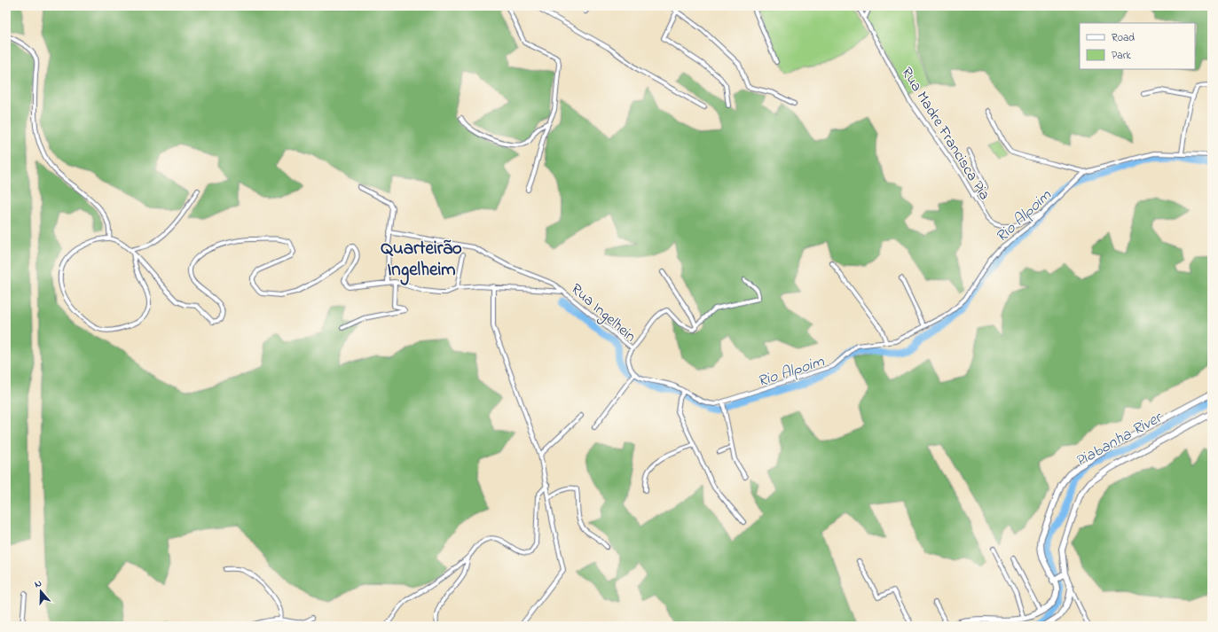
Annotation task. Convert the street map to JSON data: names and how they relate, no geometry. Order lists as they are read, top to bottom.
{
  "streets": {
    "street": ["Rua Madre Francisca Pia", "Rua Ingelhein"]
  },
  "districts": ["Quarteirão Ingelheim"],
  "water": ["Rio Alpoim", "Piabanha River"],
  "legend": ["Road", "Park"],
  "north": "top"
}
